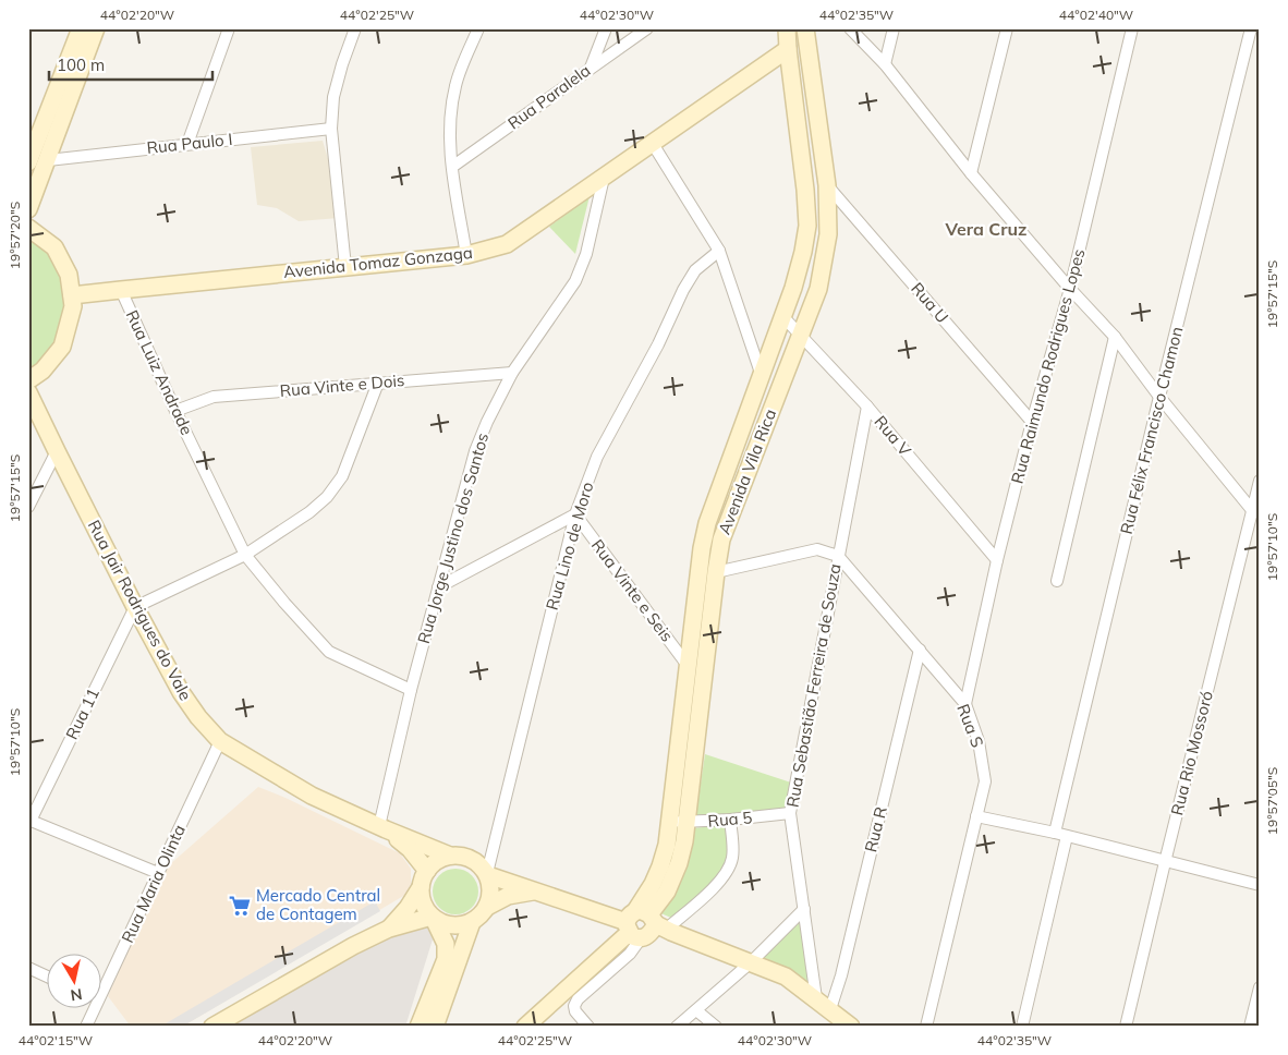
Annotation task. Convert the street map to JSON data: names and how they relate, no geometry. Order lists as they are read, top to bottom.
{
  "streets": {
    "street": [
      "Rua Paralela",
      "Rua Paulo I",
      "Avenida Tomaz Gonzaga",
      "Rua U",
      "Rua Raimundo Rodrigues Lopes",
      "Rua Luiz Andrade",
      "Rua Vinte e Dois",
      "Rua Félix Francisco Chamon",
      "Rua V",
      "Avenida Vila Rica",
      "Rua Jorge Justino dos Santos",
      "Rua Lino de Moro",
      "Rua Vinte e Seis",
      "Rua Jair Rodrigues do Vale",
      "Rua Sebastião Ferreira de Souza",
      "Rua 11",
      "Rua S",
      "Rua Rio Mossoró",
      "Rua 5",
      "Rua R",
      "Rua Maria Olinta"
    ]
  },
  "crossings": [
    ["Avenida Tomaz Gonzaga", "Rua Luiz Andrade"],
    ["Avenida Tomaz Gonzaga", "Avenida Vila Rica"],
    ["Avenida Tomaz Gonzaga", "Rua Jorge Justino dos Santos"],
    ["Rua U", "Rua Raimundo Rodrigues Lopes"],
    ["Rua U", "Avenida Vila Rica"],
    ["Rua Raimundo Rodrigues Lopes", "Rua V"],
    ["Rua Raimundo Rodrigues Lopes", "Rua S"],
    ["Rua Luiz Andrade", "Rua Vinte e Dois"],
    ["Rua Luiz Andrade", "Rua Jorge Justino dos Santos"],
    ["Rua Vinte e Dois", "Rua Jorge Justino dos Santos"],
    ["Rua V", "Avenida Vila Rica"],
    ["Rua V", "Rua Sebastião Ferreira de Souza"],
    ["Avenida Vila Rica", "Rua Vinte e Seis"],
    ["Avenida Vila Rica", "Rua 5"],
    ["Rua Jorge Justino dos Santos", "Rua Jair Rodrigues do Vale"],
    ["Rua Lino de Moro", "Rua Vinte e Seis"],
    ["Rua Lino de Moro", "Rua Jair Rodrigues do Vale"],
    ["Rua Jair Rodrigues do Vale", "Rua 11"],
    ["Rua Jair Rodrigues do Vale", "Rua Maria Olinta"],
    ["Rua Sebastião Ferreira de Souza", "Rua S"],
    ["Rua Sebastião Ferreira de Souza", "Rua 5"],
    ["Rua S", "Rua R"]
  ],
  "districts": ["Vera Cruz"],
  "places": {
    "supermarket": ["Mercado Central de Contagem"]
  },
  "scale_bar": "100 m",
  "north": "bottom",
  "coordinates": [
    "44°02'20\"W",
    "44°02'25\"W",
    "44°02'30\"W",
    "44°02'35\"W",
    "44°02'40\"W",
    "19°57'20\"S",
    "19°57'15\"S",
    "19°57'10\"S",
    "19°57'05\"S",
    "44°02'15\"W"
  ]
}
